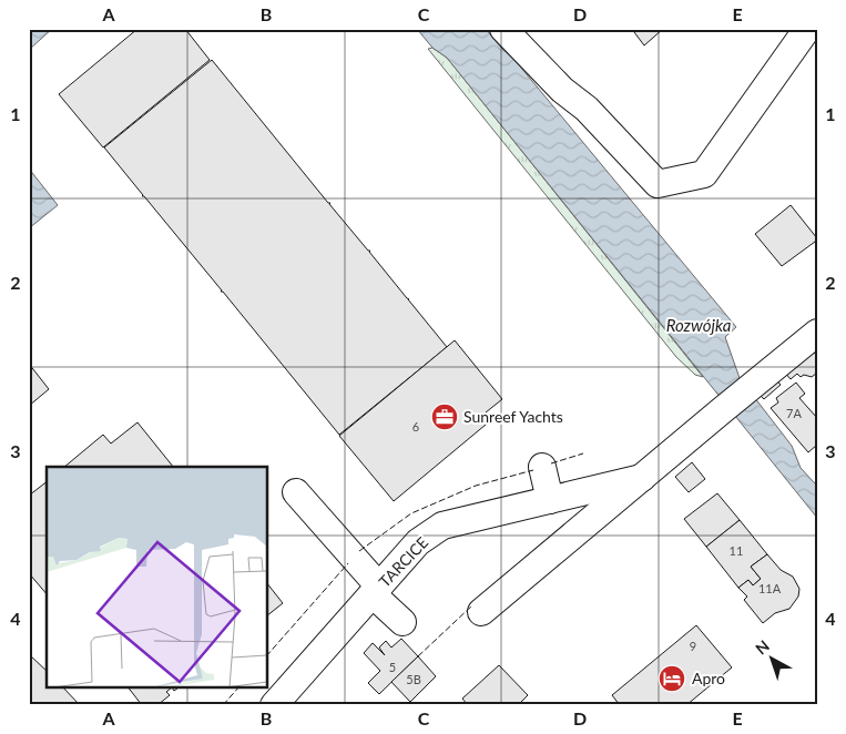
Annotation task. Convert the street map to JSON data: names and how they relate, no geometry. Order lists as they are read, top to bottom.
{
  "streets": {
    "street": ["TARCICE"]
  },
  "water": ["Rozwójka"],
  "places": {
    "office": ["Sunreef Yachts"],
    "hotel": ["Apro"]
  },
  "house_numbers": [
    "7A",
    "6",
    "11",
    "11A",
    "9",
    "5",
    "5B"
  ],
  "north": "top left",
  "grid": {
    "columns": [
      "A",
      "B",
      "C",
      "D",
      "E"
    ],
    "rows": [
      "1",
      "2",
      "3",
      "4"
    ]
  }
}
